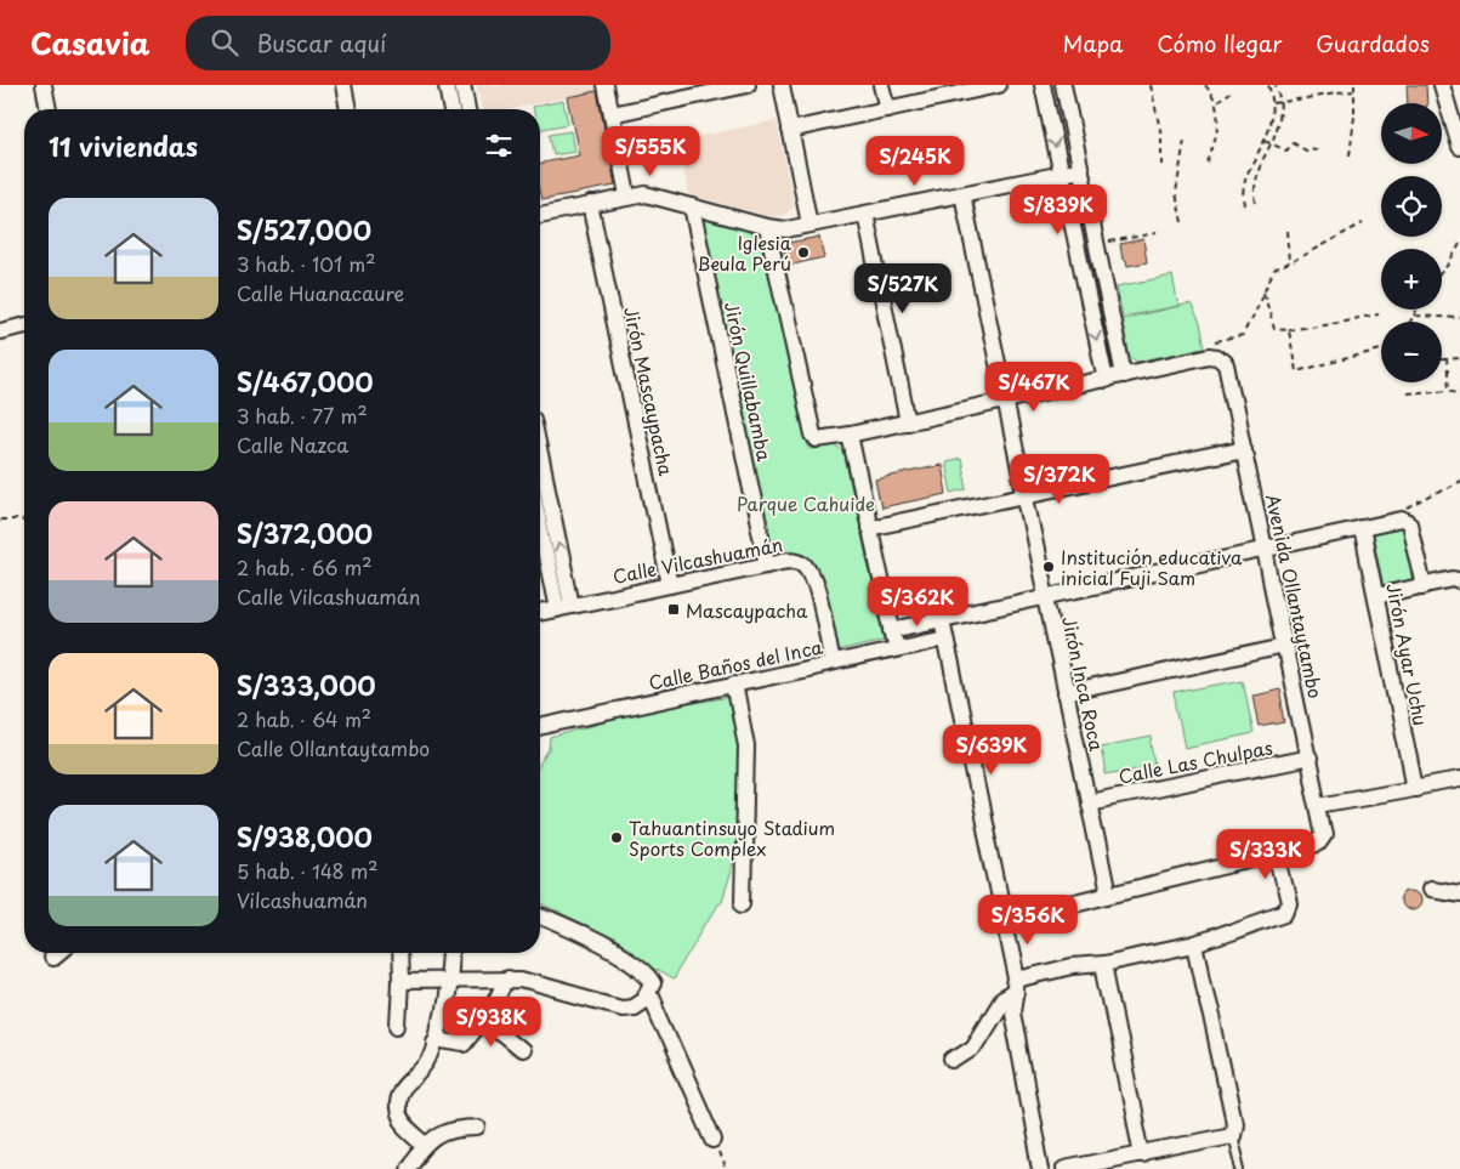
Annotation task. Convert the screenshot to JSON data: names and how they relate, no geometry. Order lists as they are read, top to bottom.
{
  "streets": {
    "street": [
      "Jirón Quillabamba",
      "Jirón Mascaypacha",
      "Calle Vilcashuamán",
      "Avenida Ollantaytambo",
      "Jirón Ayar Uchu",
      "Calle Baños del Inca",
      "Jirón Inca Roca",
      "Calle Las Chulpas"
    ]
  },
  "crossings": [
    ["Jirón Quillabamba", "Calle Vilcashuamán"],
    ["Jirón Mascaypacha", "Calle Vilcashuamán"],
    ["Calle Vilcashuamán", "Calle Baños del Inca"],
    ["Avenida Ollantaytambo", "Calle Las Chulpas"],
    ["Jirón Inca Roca", "Calle Las Chulpas"]
  ],
  "parks": ["Parque Cahuide"],
  "places": {
    "other": ["Iglesia Beula Perú", "Institución educativa inicial Fuji Sam", "Tahuantinsuyo Stadium Sports Complex"],
    "transit": ["Mascaypacha"]
  },
  "north": "right",
  "page": {
    "header": "Casavia",
    "search": "Buscar aquí",
    "nav": ["Mapa", "Cómo llegar", "Guardados"],
    "map_buttons": ["+", "−"],
    "heading": "11 viviendas",
    "price": [
      "S/555K",
      "S/245K",
      "S/839K",
      "S/527K",
      "S/467K",
      "S/372K",
      "S/362K",
      "S/639K",
      "S/333K",
      "S/356K",
      "S/938K"
    ],
    "list": [
      {
        "name": "S/527,000",
        "note": "3 hab. · 101 m² · Calle Huanacaure"
      },
      {
        "name": "S/467,000",
        "note": "3 hab. · 77 m² · Calle Nazca"
      },
      {
        "name": "S/372,000",
        "note": "2 hab. · 66 m² · Calle Vilcashuamán"
      },
      {
        "name": "S/333,000",
        "note": "2 hab. · 64 m² · Calle Ollantaytambo"
      },
      {
        "name": "S/938,000",
        "note": "5 hab. · 148 m² · Vilcashuamán"
      }
    ]
  }
}
